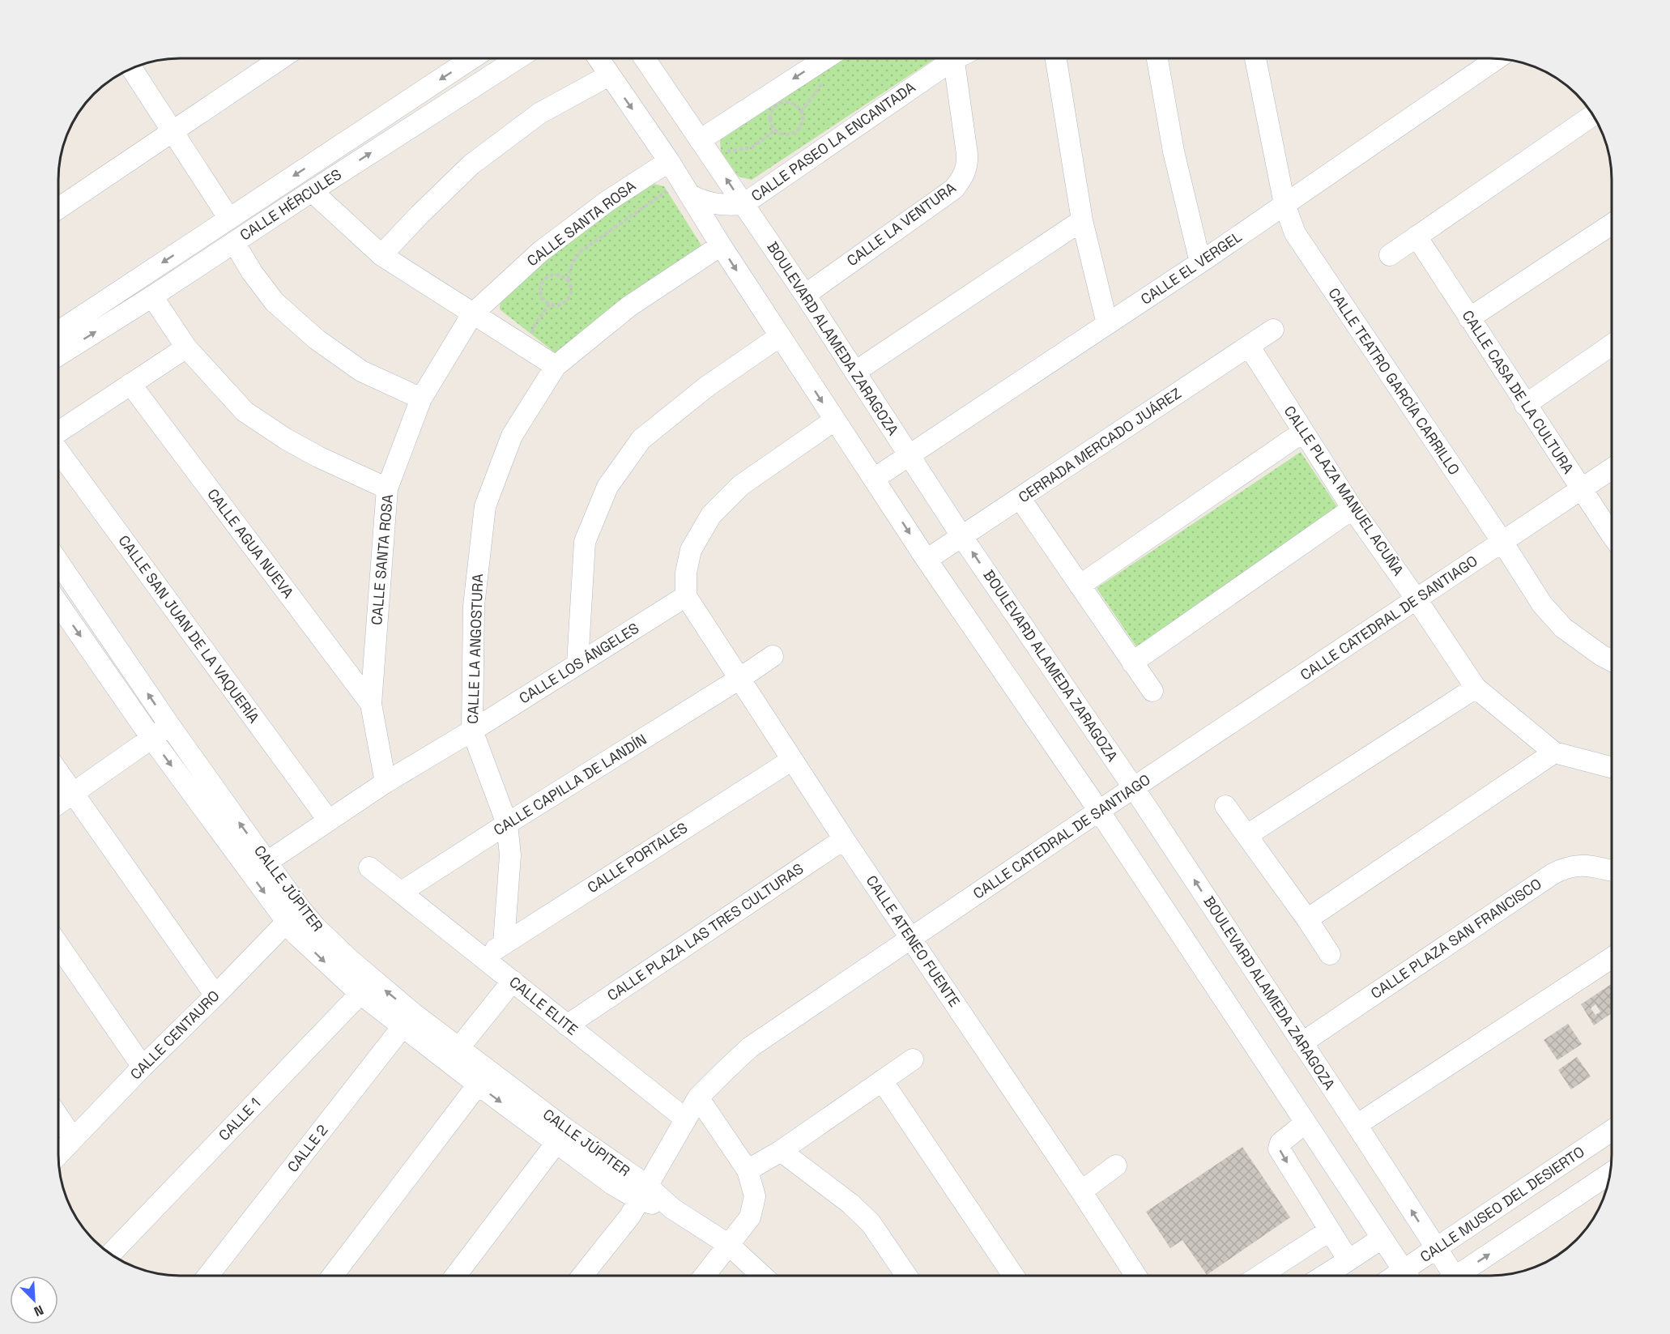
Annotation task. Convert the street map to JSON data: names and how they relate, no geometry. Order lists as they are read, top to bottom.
{
  "streets": {
    "street": [
      "CALLE PASEO LA ENCANTADA",
      "CALLE HÉRCULES",
      "CALLE SANTA ROSA",
      "CALLE LA VENTURA",
      "CALLE EL VERGEL",
      "BOULEVARD ALAMEDA ZARAGOZA",
      "CALLE TEATRO GARCÍA CARRILLO",
      "CALLE CASA DE LA CULTURA",
      "CERRADA MERCADO JUÁREZ",
      "CALLE PLAZA MANUEL ACUÑA",
      "CALLE AGUA NUEVA",
      "CALLE CATEDRAL DE SANTIAGO",
      "CALLE SAN JUAN DE LA VAQUERÍA",
      "CALLE LA ANGOSTURA",
      "CALLE LOS ÁNGELES",
      "CALLE CAPILLA DE LANDÍN",
      "CALLE PORTALES",
      "CALLE JÚPITER",
      "CALLE PLAZA LAS TRES CULTURAS",
      "CALLE PLAZA SAN FRANCISCO",
      "CALLE ATENEO FUENTE",
      "CALLE ELITE",
      "CALLE CENTAURO",
      "CALLE 1",
      "CALLE 2",
      "CALLE MUSEO DEL DESIERTO"
    ]
  },
  "crossings": [
    ["CALLE PASEO LA ENCANTADA", "BOULEVARD ALAMEDA ZARAGOZA"],
    ["CALLE SANTA ROSA", "CALLE AGUA NUEVA"],
    ["CALLE SANTA ROSA", "CALLE LOS ÁNGELES"],
    ["CALLE LA VENTURA", "BOULEVARD ALAMEDA ZARAGOZA"],
    ["CALLE EL VERGEL", "BOULEVARD ALAMEDA ZARAGOZA"],
    ["CALLE EL VERGEL", "CALLE TEATRO GARCÍA CARRILLO"],
    ["BOULEVARD ALAMEDA ZARAGOZA", "CERRADA MERCADO JUÁREZ"],
    ["BOULEVARD ALAMEDA ZARAGOZA", "CALLE CATEDRAL DE SANTIAGO"],
    ["BOULEVARD ALAMEDA ZARAGOZA", "CALLE PLAZA SAN FRANCISCO"],
    ["BOULEVARD ALAMEDA ZARAGOZA", "CALLE MUSEO DEL DESIERTO"],
    ["CALLE TEATRO GARCÍA CARRILLO", "CALLE CATEDRAL DE SANTIAGO"],
    ["CALLE CASA DE LA CULTURA", "CALLE CATEDRAL DE SANTIAGO"],
    ["CERRADA MERCADO JUÁREZ", "CALLE PLAZA MANUEL ACUÑA"],
    ["CALLE PLAZA MANUEL ACUÑA", "CALLE CATEDRAL DE SANTIAGO"],
    ["CALLE CATEDRAL DE SANTIAGO", "CALLE JÚPITER"],
    ["CALLE CATEDRAL DE SANTIAGO", "CALLE ATENEO FUENTE"],
    ["CALLE CATEDRAL DE SANTIAGO", "CALLE ELITE"],
    ["CALLE SAN JUAN DE LA VAQUERÍA", "CALLE LOS ÁNGELES"],
    ["CALLE LA ANGOSTURA", "CALLE LOS ÁNGELES"],
    ["CALLE LA ANGOSTURA", "CALLE CAPILLA DE LANDÍN"],
    ["CALLE LA ANGOSTURA", "CALLE PORTALES"],
    ["CALLE LOS ÁNGELES", "CALLE JÚPITER"],
    ["CALLE LOS ÁNGELES", "CALLE ATENEO FUENTE"],
    ["CALLE CAPILLA DE LANDÍN", "CALLE ATENEO FUENTE"],
    ["CALLE CAPILLA DE LANDÍN", "CALLE ELITE"],
    ["CALLE PORTALES", "CALLE ATENEO FUENTE"],
    ["CALLE PORTALES", "CALLE ELITE"],
    ["CALLE JÚPITER", "CALLE CENTAURO"],
    ["CALLE JÚPITER", "CALLE 1"],
    ["CALLE JÚPITER", "CALLE 2"],
    ["CALLE PLAZA LAS TRES CULTURAS", "CALLE ATENEO FUENTE"],
    ["CALLE PLAZA LAS TRES CULTURAS", "CALLE ELITE"]
  ],
  "north": "bottom right"
}
